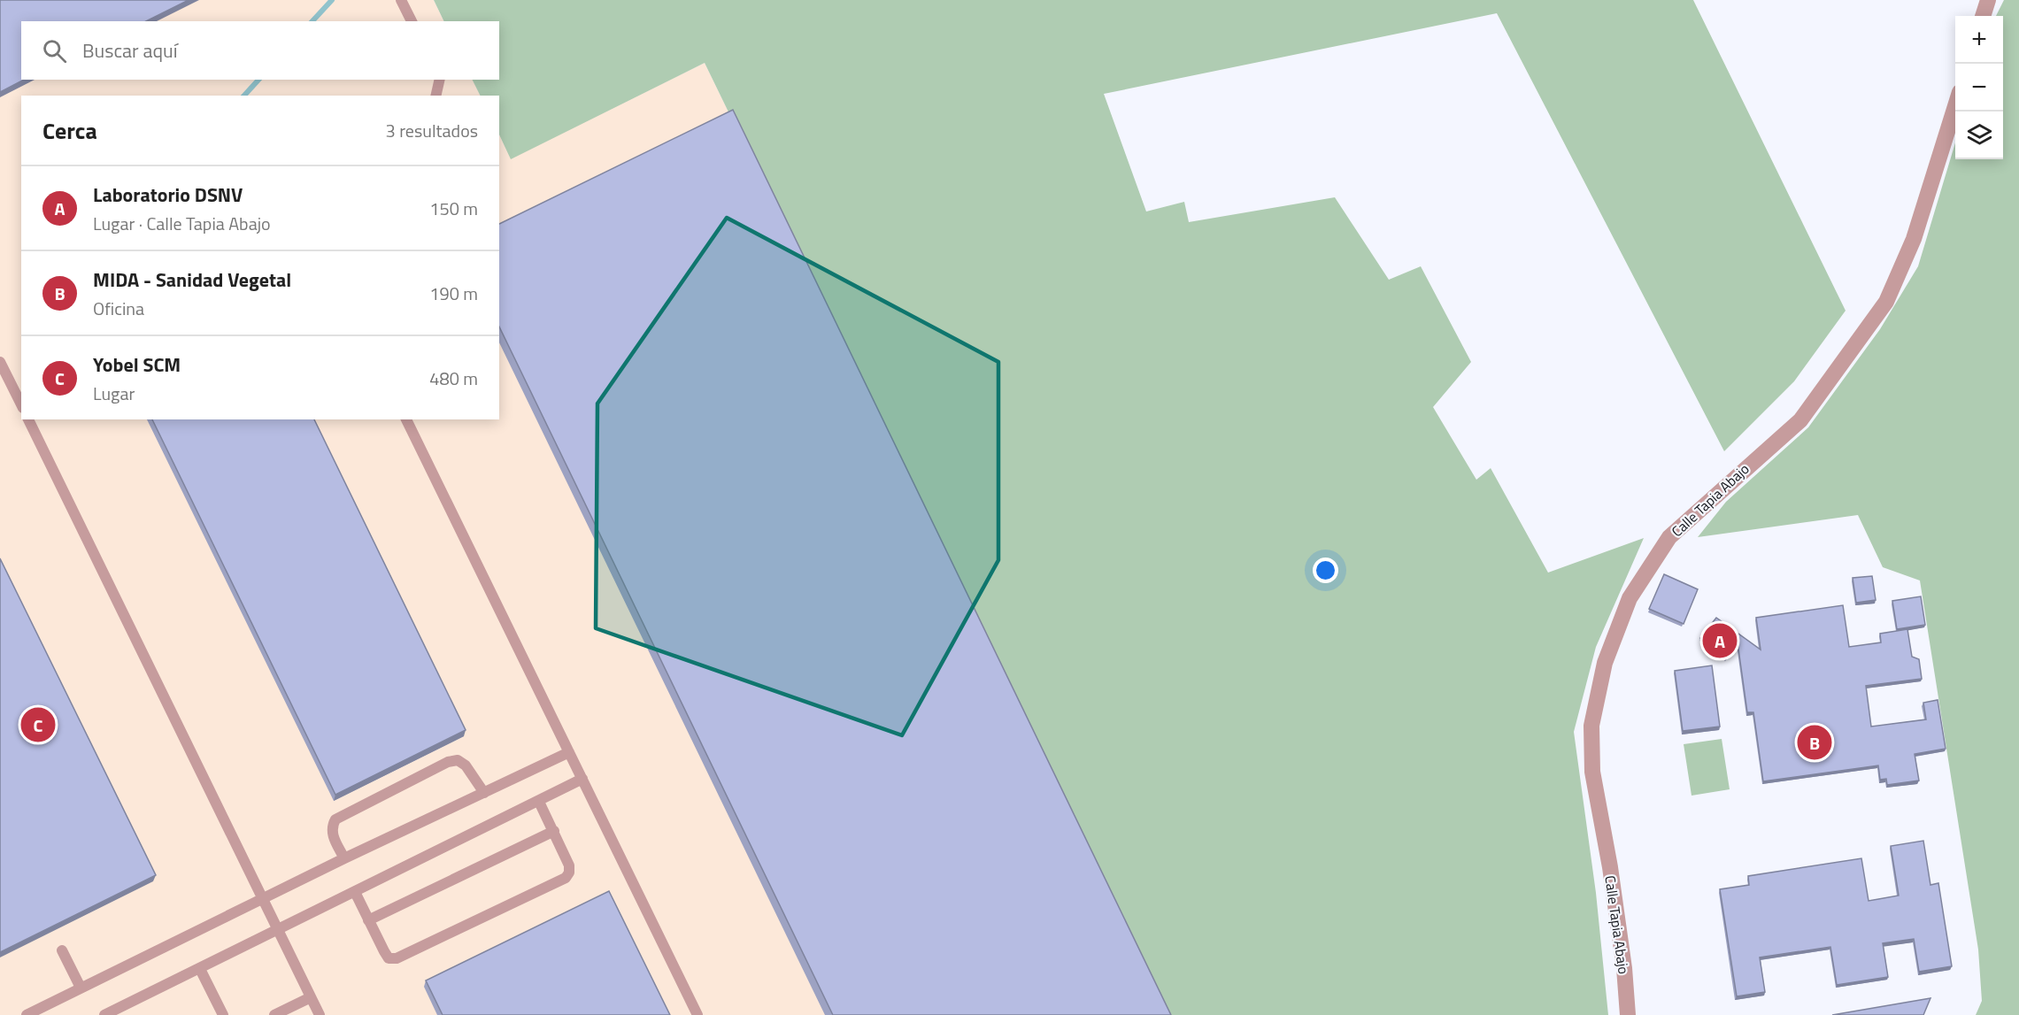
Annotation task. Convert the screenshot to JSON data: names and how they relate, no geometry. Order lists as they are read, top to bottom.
{
  "streets": {
    "street": ["Calle Tapia Abajo"]
  },
  "page": {
    "map_buttons": ["+", "−"],
    "search": "Buscar aquí",
    "heading": ["Cerca", "3 resultados"],
    "list": [
      {
        "mark": "A",
        "name": "Laboratorio DSNV",
        "note": "Lugar · Calle Tapia Abajo",
        "value": "150 m"
      },
      {
        "mark": "B",
        "name": "MIDA - Sanidad Vegetal",
        "note": "Oficina",
        "value": "190 m"
      },
      {
        "mark": "C",
        "name": "Yobel SCM",
        "note": "Lugar",
        "value": "480 m"
      }
    ],
    "pins": ["A", "C", "B"]
  }
}
